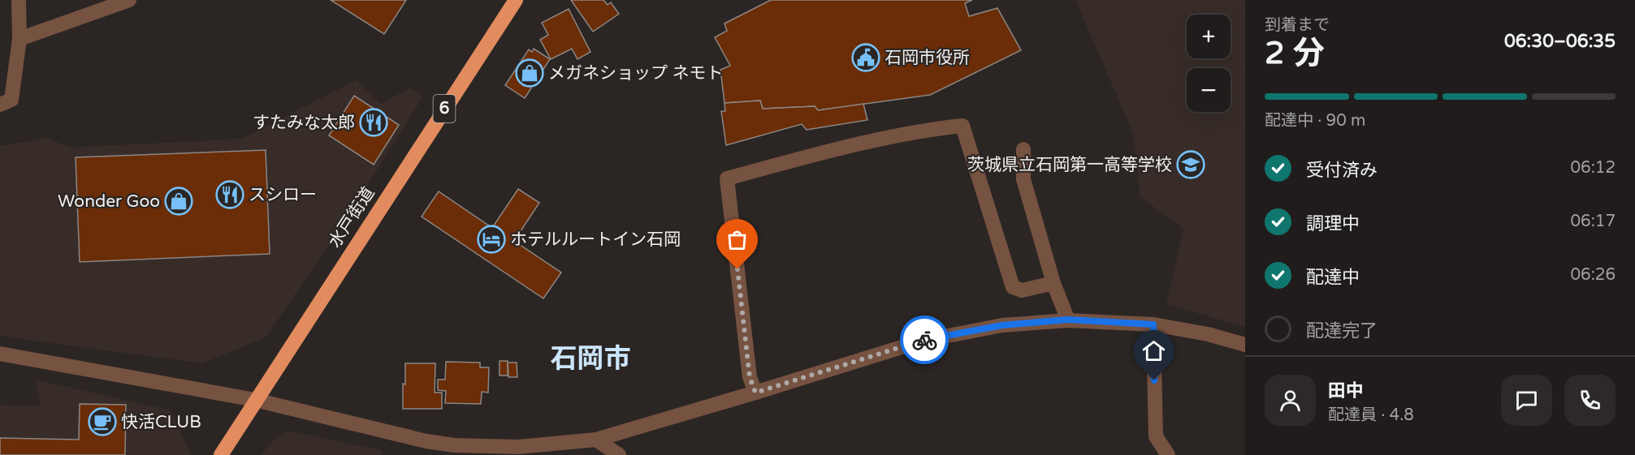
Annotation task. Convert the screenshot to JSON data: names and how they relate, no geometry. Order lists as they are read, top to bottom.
{
  "streets": {
    "highway": ["6", "水戸街道"]
  },
  "districts": ["石岡市"],
  "places": {
    "public building": ["石岡市役所"],
    "shop": ["メガネショップ ネモト", "Wonder Goo"],
    "restaurant": ["すたみな太郎", "スシロー"],
    "school or university": ["茨城県立石岡第一高等学校"],
    "hotel": ["ホテルルートイン石岡"],
    "cafe": ["快活CLUB"]
  },
  "page": {
    "heading": ["2 分", "到着まで", "06:30–06:35"],
    "panel": ["田中", "配達員 · 4.8"],
    "map_buttons": ["+", "−"],
    "bar": "配達中 · 90 m",
    "list": [
      ["受付済み", "06:12"],
      ["調理中", "06:17"],
      ["配達中", "06:26"],
      "配達完了"
    ]
  }
}
